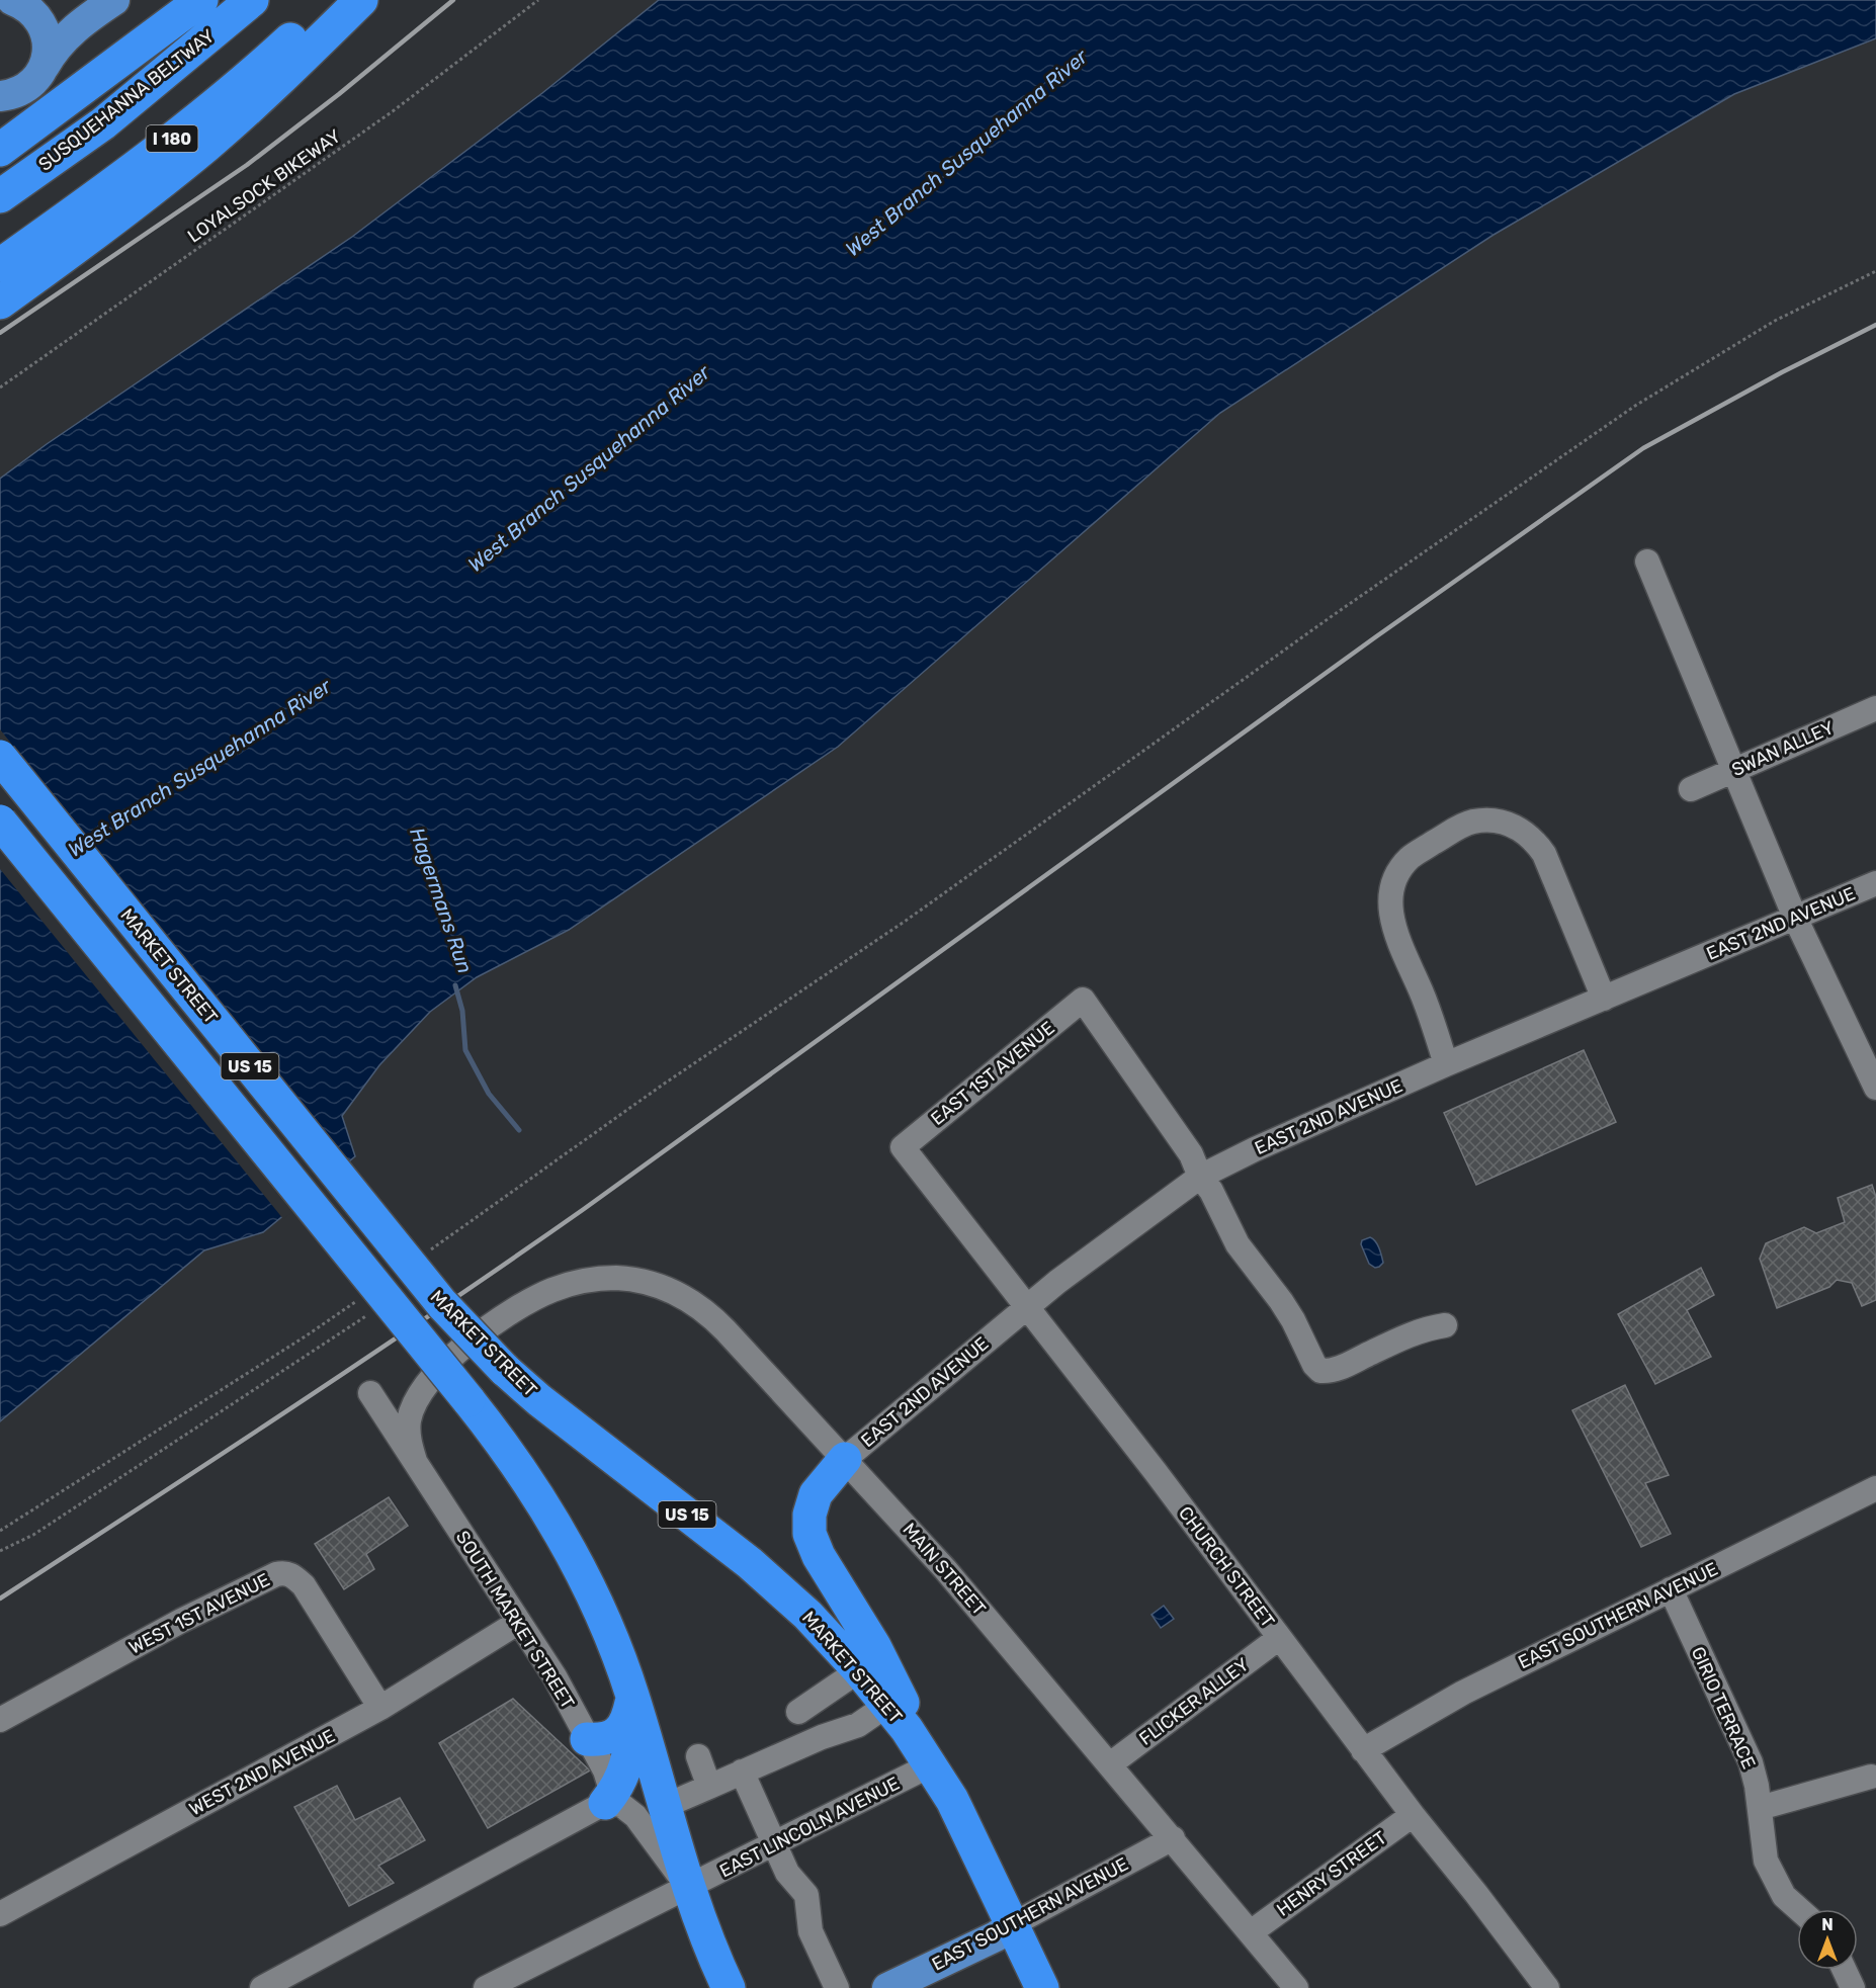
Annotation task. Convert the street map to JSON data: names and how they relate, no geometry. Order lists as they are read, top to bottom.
{
  "streets": {
    "highway": [
      "SUSQUEHANNA BELTWAY",
      "I 180",
      "MARKET STREET",
      "US 15"
    ],
    "main road": ["EAST SOUTHERN AVENUE"],
    "street": [
      "SWAN ALLEY",
      "EAST 2ND AVENUE",
      "EAST 1ST AVENUE",
      "CHURCH STREET",
      "MAIN STREET",
      "WEST 1ST AVENUE",
      "SOUTH MARKET STREET",
      "FLICKER ALLEY",
      "GIRIO TERRACE",
      "WEST 2ND AVENUE",
      "EAST LINCOLN AVENUE",
      "HENRY STREET"
    ],
    "path": ["LOYALSOCK BIKEWAY"]
  },
  "crossings": [
    ["EAST 2ND AVENUE", "EAST 1ST AVENUE"],
    ["EAST 2ND AVENUE", "CHURCH STREET"],
    ["EAST 2ND AVENUE", "MAIN STREET"],
    ["MARKET STREET", "US 15"],
    ["MARKET STREET", "EAST SOUTHERN AVENUE"],
    ["MARKET STREET", "EAST LINCOLN AVENUE"],
    ["US 15", "EAST SOUTHERN AVENUE"],
    ["US 15", "EAST LINCOLN AVENUE"],
    ["EAST 1ST AVENUE", "CHURCH STREET"],
    ["CHURCH STREET", "EAST SOUTHERN AVENUE"],
    ["CHURCH STREET", "FLICKER ALLEY"],
    ["CHURCH STREET", "HENRY STREET"],
    ["MAIN STREET", "EAST SOUTHERN AVENUE"],
    ["MAIN STREET", "SOUTH MARKET STREET"],
    ["MAIN STREET", "FLICKER ALLEY"],
    ["MAIN STREET", "HENRY STREET"],
    ["WEST 1ST AVENUE", "WEST 2ND AVENUE"],
    ["EAST SOUTHERN AVENUE", "GIRIO TERRACE"],
    ["SOUTH MARKET STREET", "WEST 2ND AVENUE"]
  ],
  "water": ["West Branch Susquehanna River", "Hagermans Run"],
  "north": "top"
}
